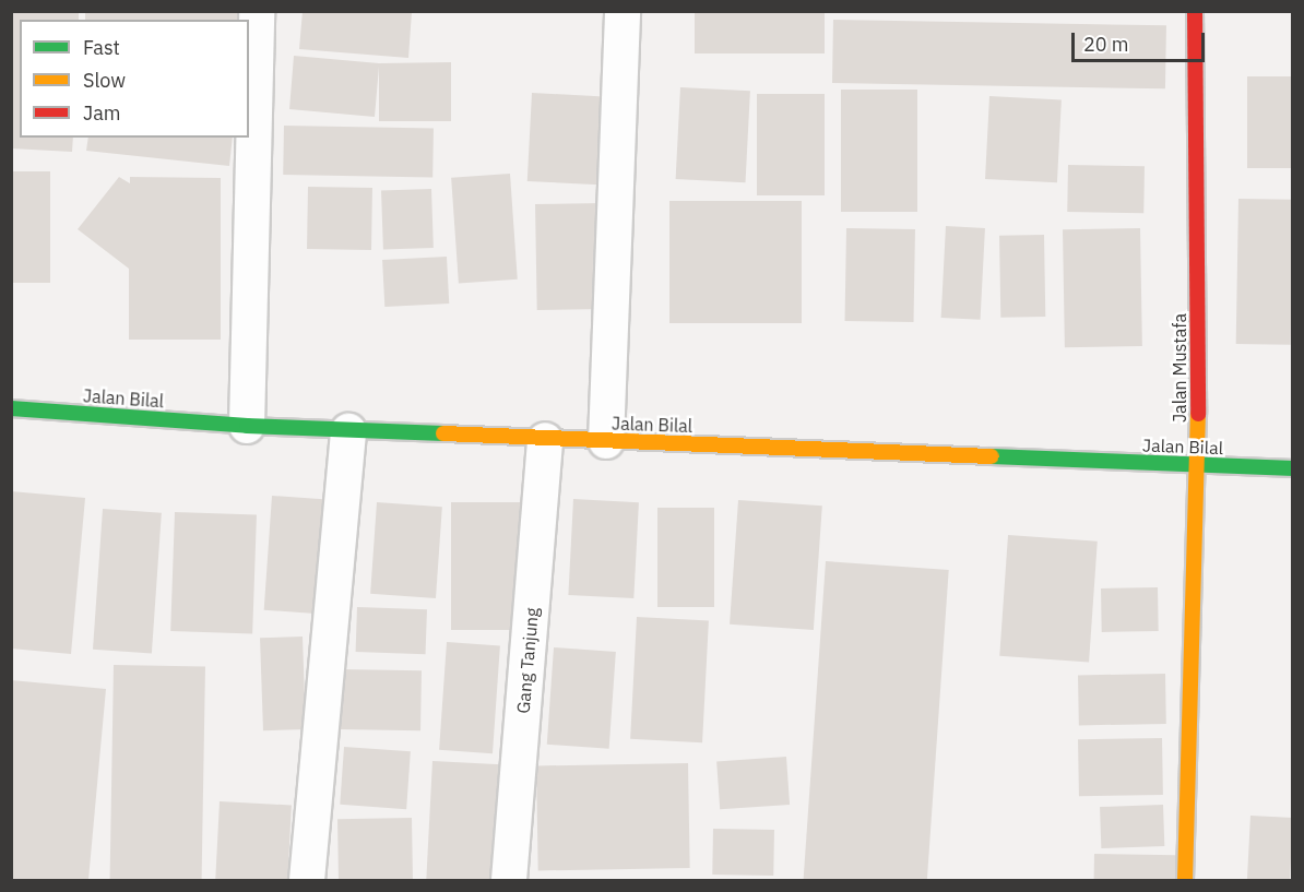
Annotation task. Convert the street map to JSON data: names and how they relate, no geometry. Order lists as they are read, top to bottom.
{
  "streets": {
    "main road": ["Jalan Mustafa", "Jalan Bilal"],
    "street": ["Gang Tanjung"]
  },
  "crossings": [
    ["Jalan Mustafa", "Jalan Bilal"],
    ["Jalan Bilal", "Gang Tanjung"]
  ],
  "legend": ["Fast", "Slow", "Jam"],
  "scale_bar": "20 m"
}
